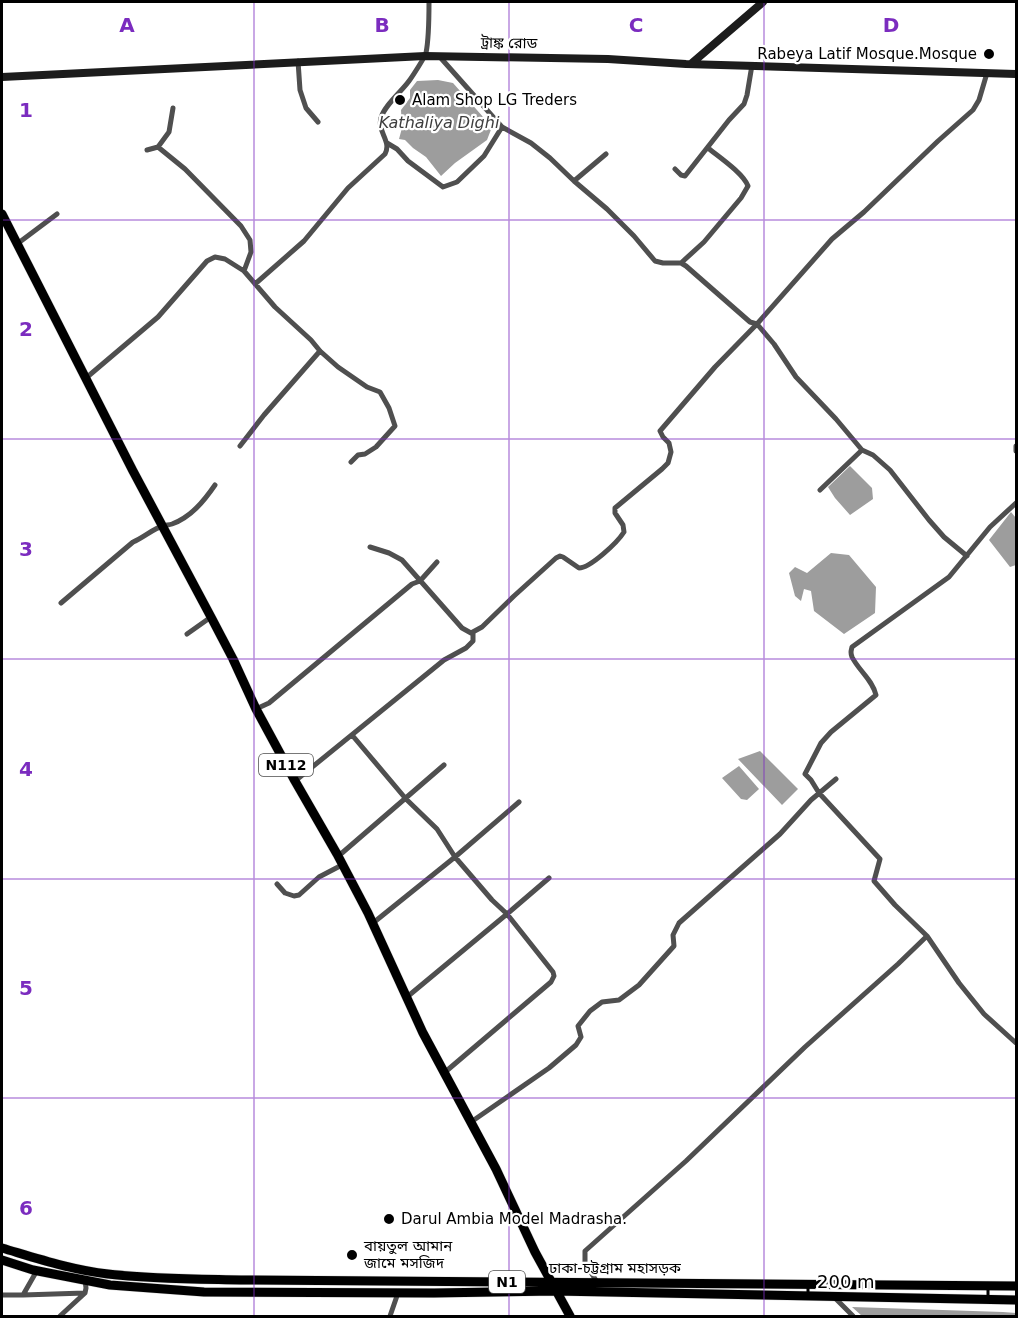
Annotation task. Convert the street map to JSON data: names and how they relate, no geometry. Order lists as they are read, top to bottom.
{
  "streets": {
    "highway": ["N112", "ঢাকা-চট্টগ্রাম মহাসড়ক", "N1"],
    "main road": ["ট্রাঙ্ক রোড"]
  },
  "crossings": [
    ["N112", "ঢাকা-চট্টগ্রাম মহাসড়ক"]
  ],
  "water": ["Kathaliya Dighi"],
  "places": [
    "Rabeya Latif Mosque.Mosque",
    "Alam Shop LG Treders",
    "Darul Ambia Model Madrasha.",
    "বায়তুল আমান জামে মসজিদ"
  ],
  "scale_bar": "200 m",
  "grid": {
    "columns": [
      "A",
      "B",
      "C",
      "D"
    ],
    "rows": [
      "1",
      "2",
      "3",
      "4",
      "5",
      "6"
    ]
  }
}
